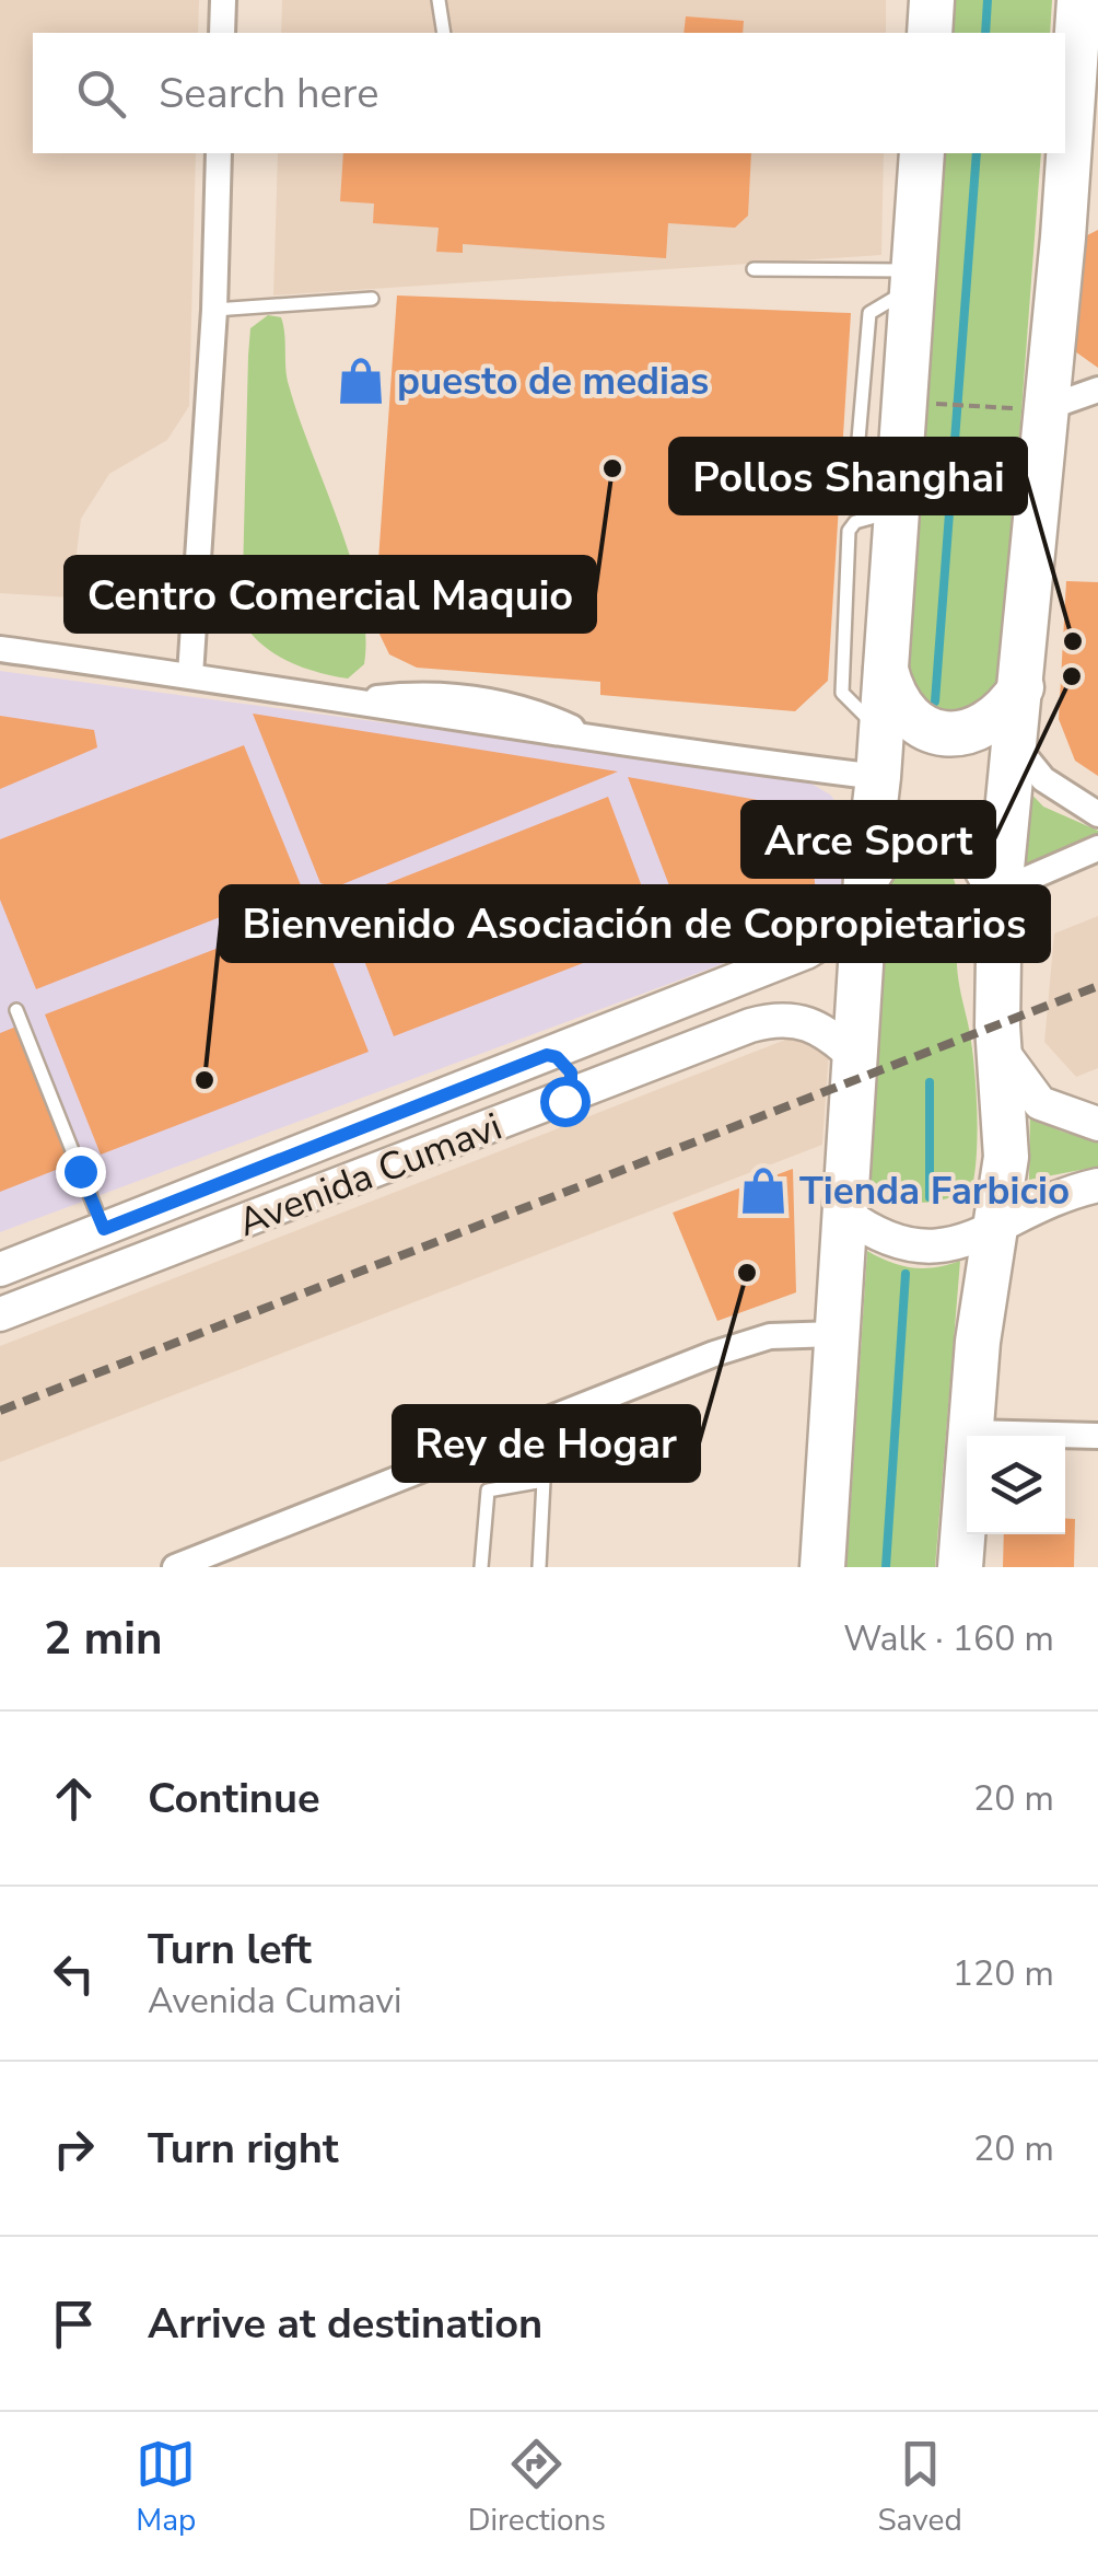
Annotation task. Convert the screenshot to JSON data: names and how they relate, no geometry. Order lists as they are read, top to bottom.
{
  "streets": {
    "street": ["Avenida Cumavi"]
  },
  "places": {
    "shop": ["puesto de medias", "Tienda Farbicio"],
    "other": [
      "Centro Comercial Maquio",
      "Pollos Shanghai",
      "Arce Sport",
      "Bienvenido Asociación de Copropietarios",
      "Rey de Hogar"
    ]
  },
  "page": {
    "search": "Search here",
    "heading": ["2 min", "Walk · 160 m"],
    "list": [
      ["Continue", "20 m"],
      ["Turn left", "Avenida Cumavi", "120 m"],
      ["Turn right", "20 m"],
      "Arrive at destination"
    ],
    "nav": ["Map", "Directions", "Saved"]
  }
}
